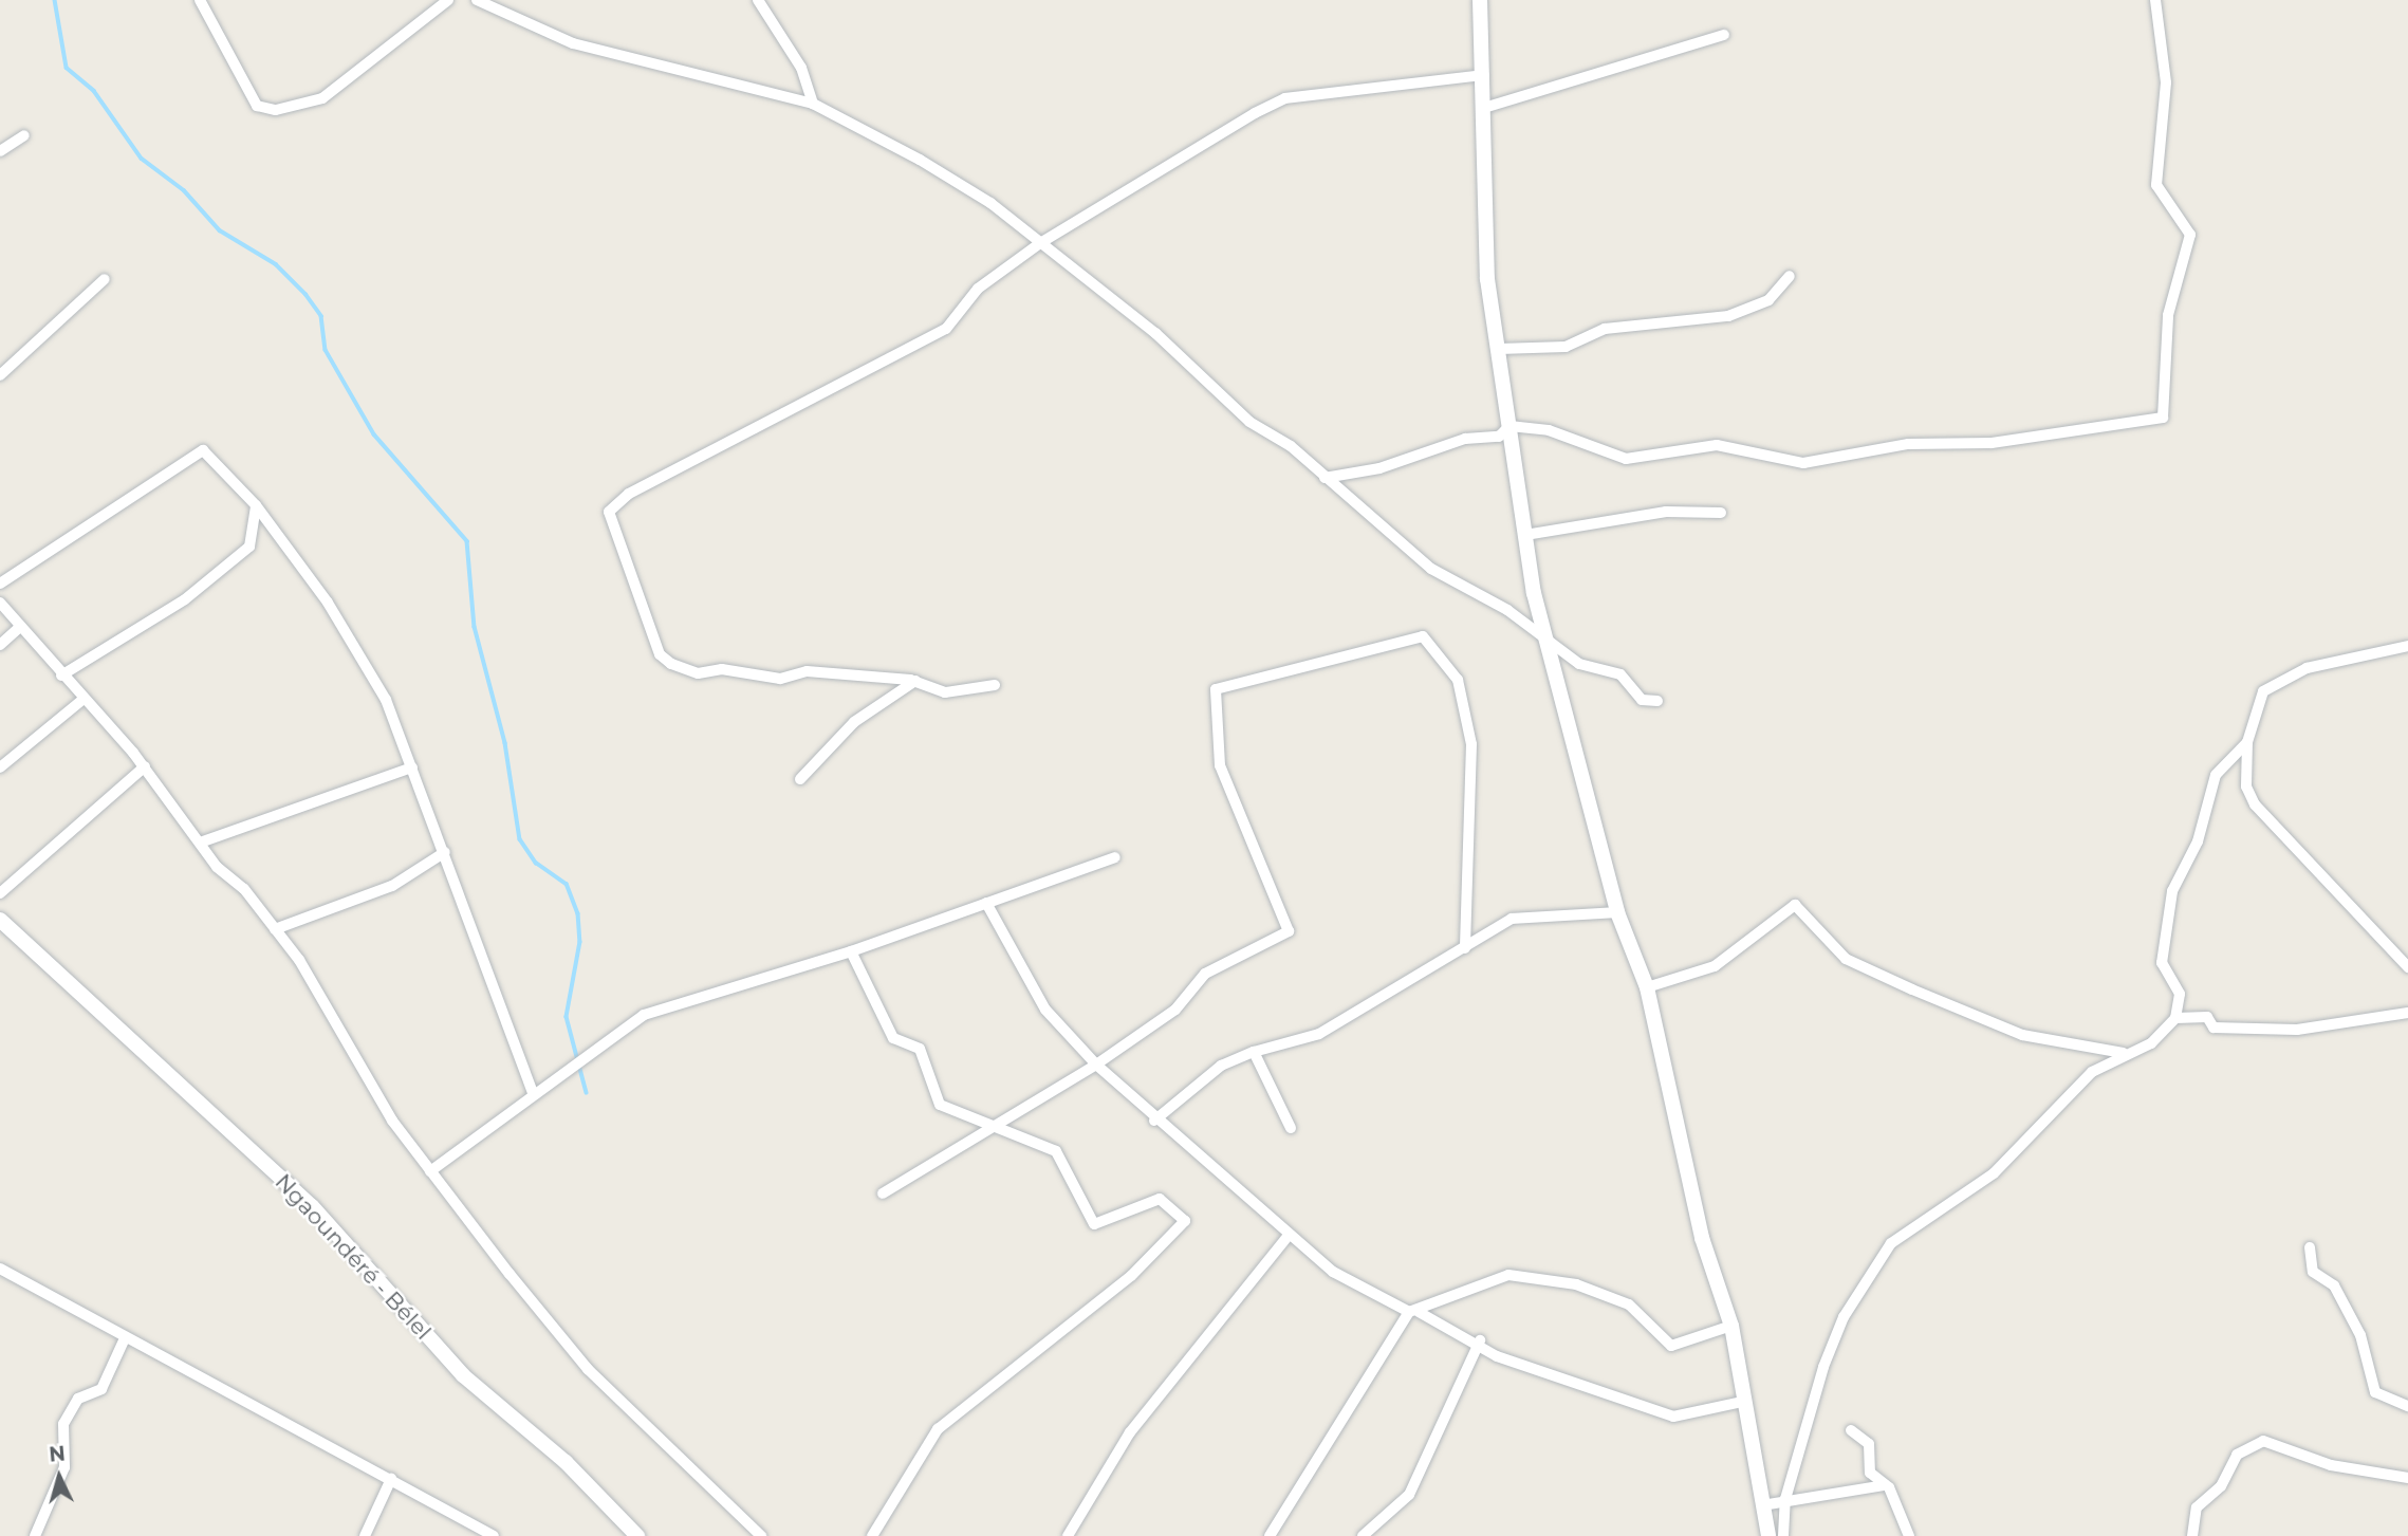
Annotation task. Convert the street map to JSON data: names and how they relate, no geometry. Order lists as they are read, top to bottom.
{
  "streets": {
    "street": ["Ngaoundéré - Bélel"]
  },
  "north": "top"
}
